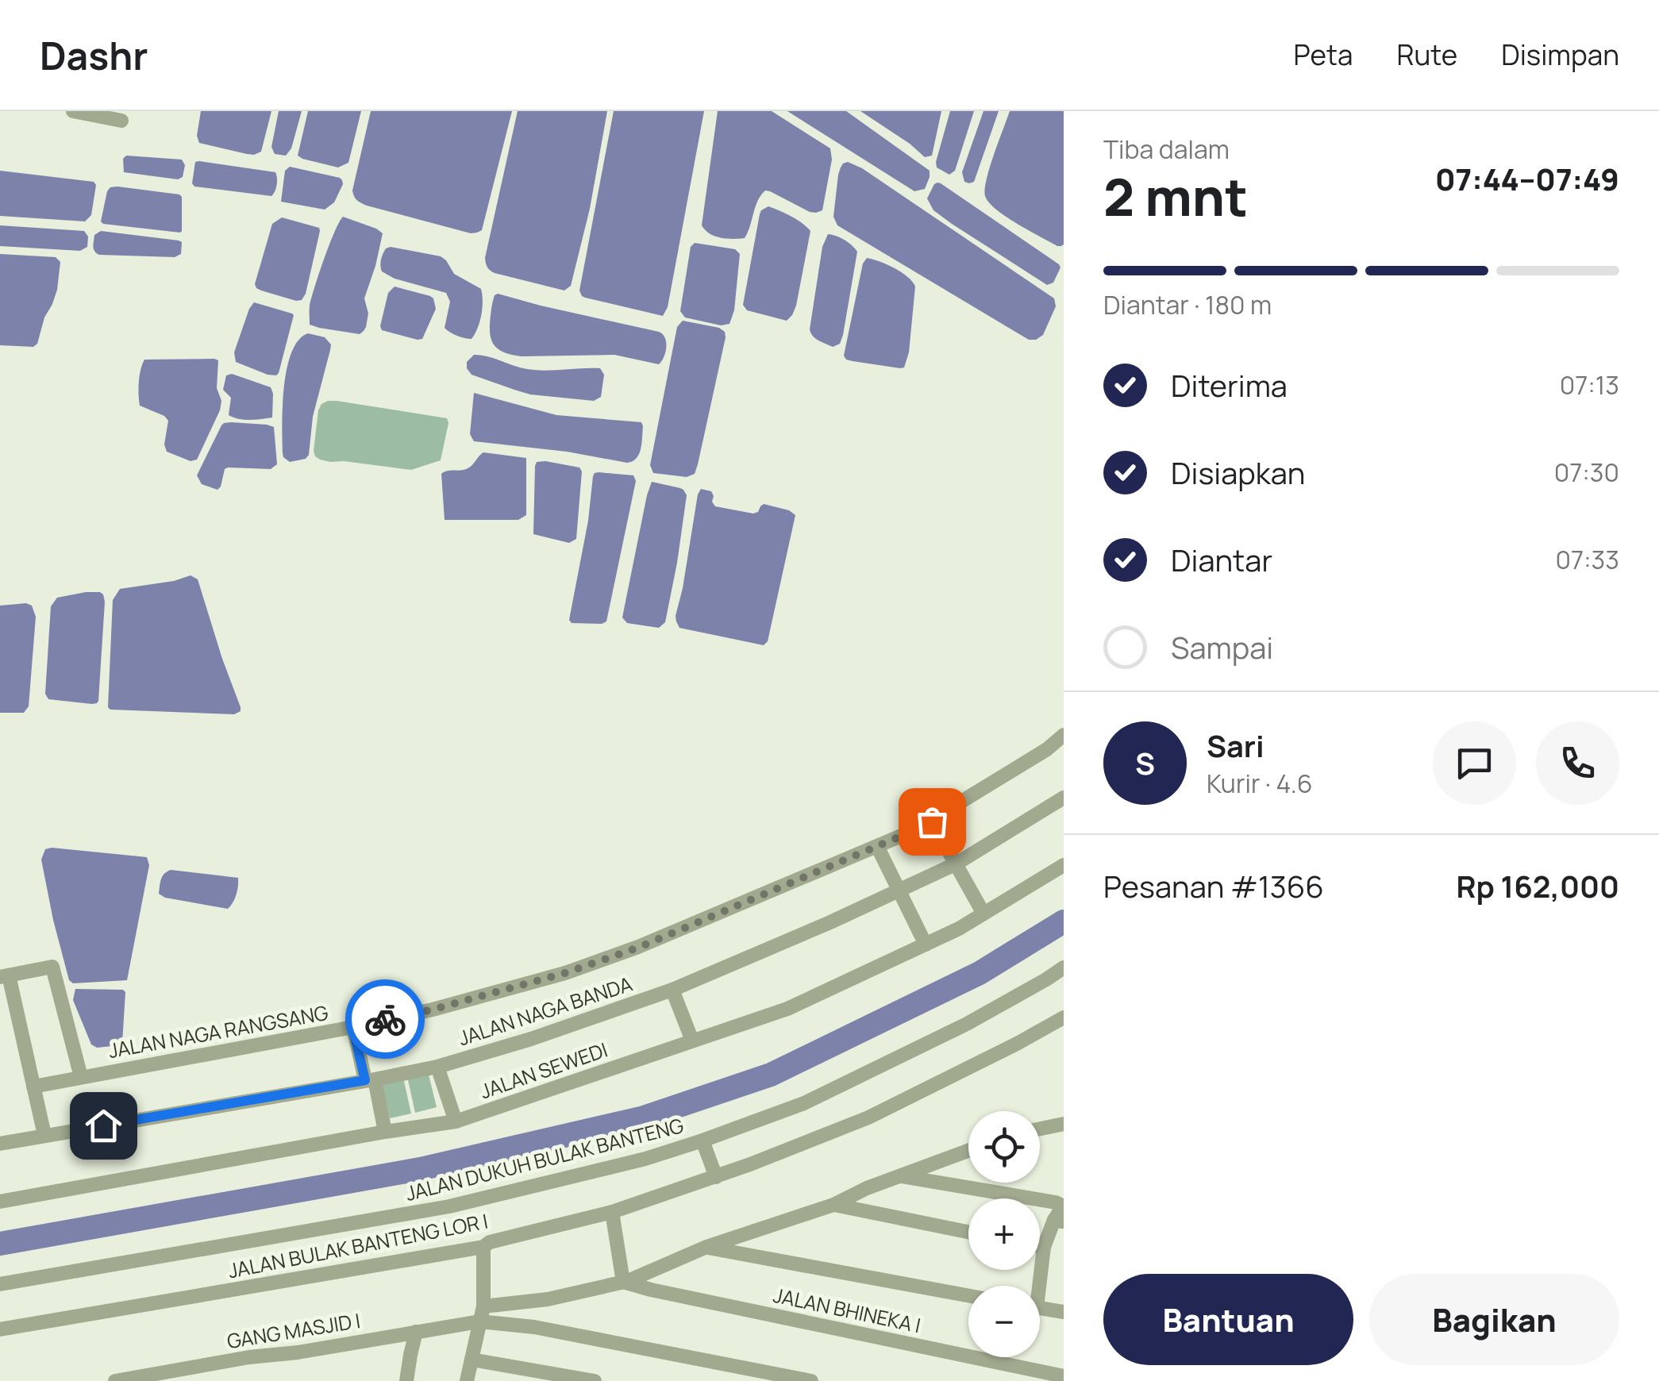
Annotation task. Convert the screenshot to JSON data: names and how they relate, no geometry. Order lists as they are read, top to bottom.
{
  "streets": {
    "street": [
      "JALAN NAGA BANDA",
      "JALAN NAGA RANGSANG",
      "JALAN SEWEDI",
      "JALAN DUKUH BULAK BANTENG",
      "JALAN BULAK BANTENG LOR I",
      "JALAN BHINEKA I",
      "GANG MASJID I"
    ]
  },
  "crossings": [
    ["JALAN BHINEKA I", "GANG MASJID I"]
  ],
  "page": {
    "header": "Dashr",
    "nav": ["Peta", "Rute", "Disimpan"],
    "heading": ["2 mnt", "Tiba dalam", "07:44–07:49"],
    "panel": [
      "Sari",
      "Kurir · 4.6",
      "Pesanan #1366",
      "Rp 162,000"
    ],
    "bar": "Diantar · 180 m",
    "list": [
      ["Diterima", "07:13"],
      ["Disiapkan", "07:30"],
      ["Diantar", "07:33"],
      "Sampai"
    ],
    "round": "S",
    "map_buttons": ["+", "−"],
    "buttons": ["Bantuan", "Bagikan"]
  }
}
